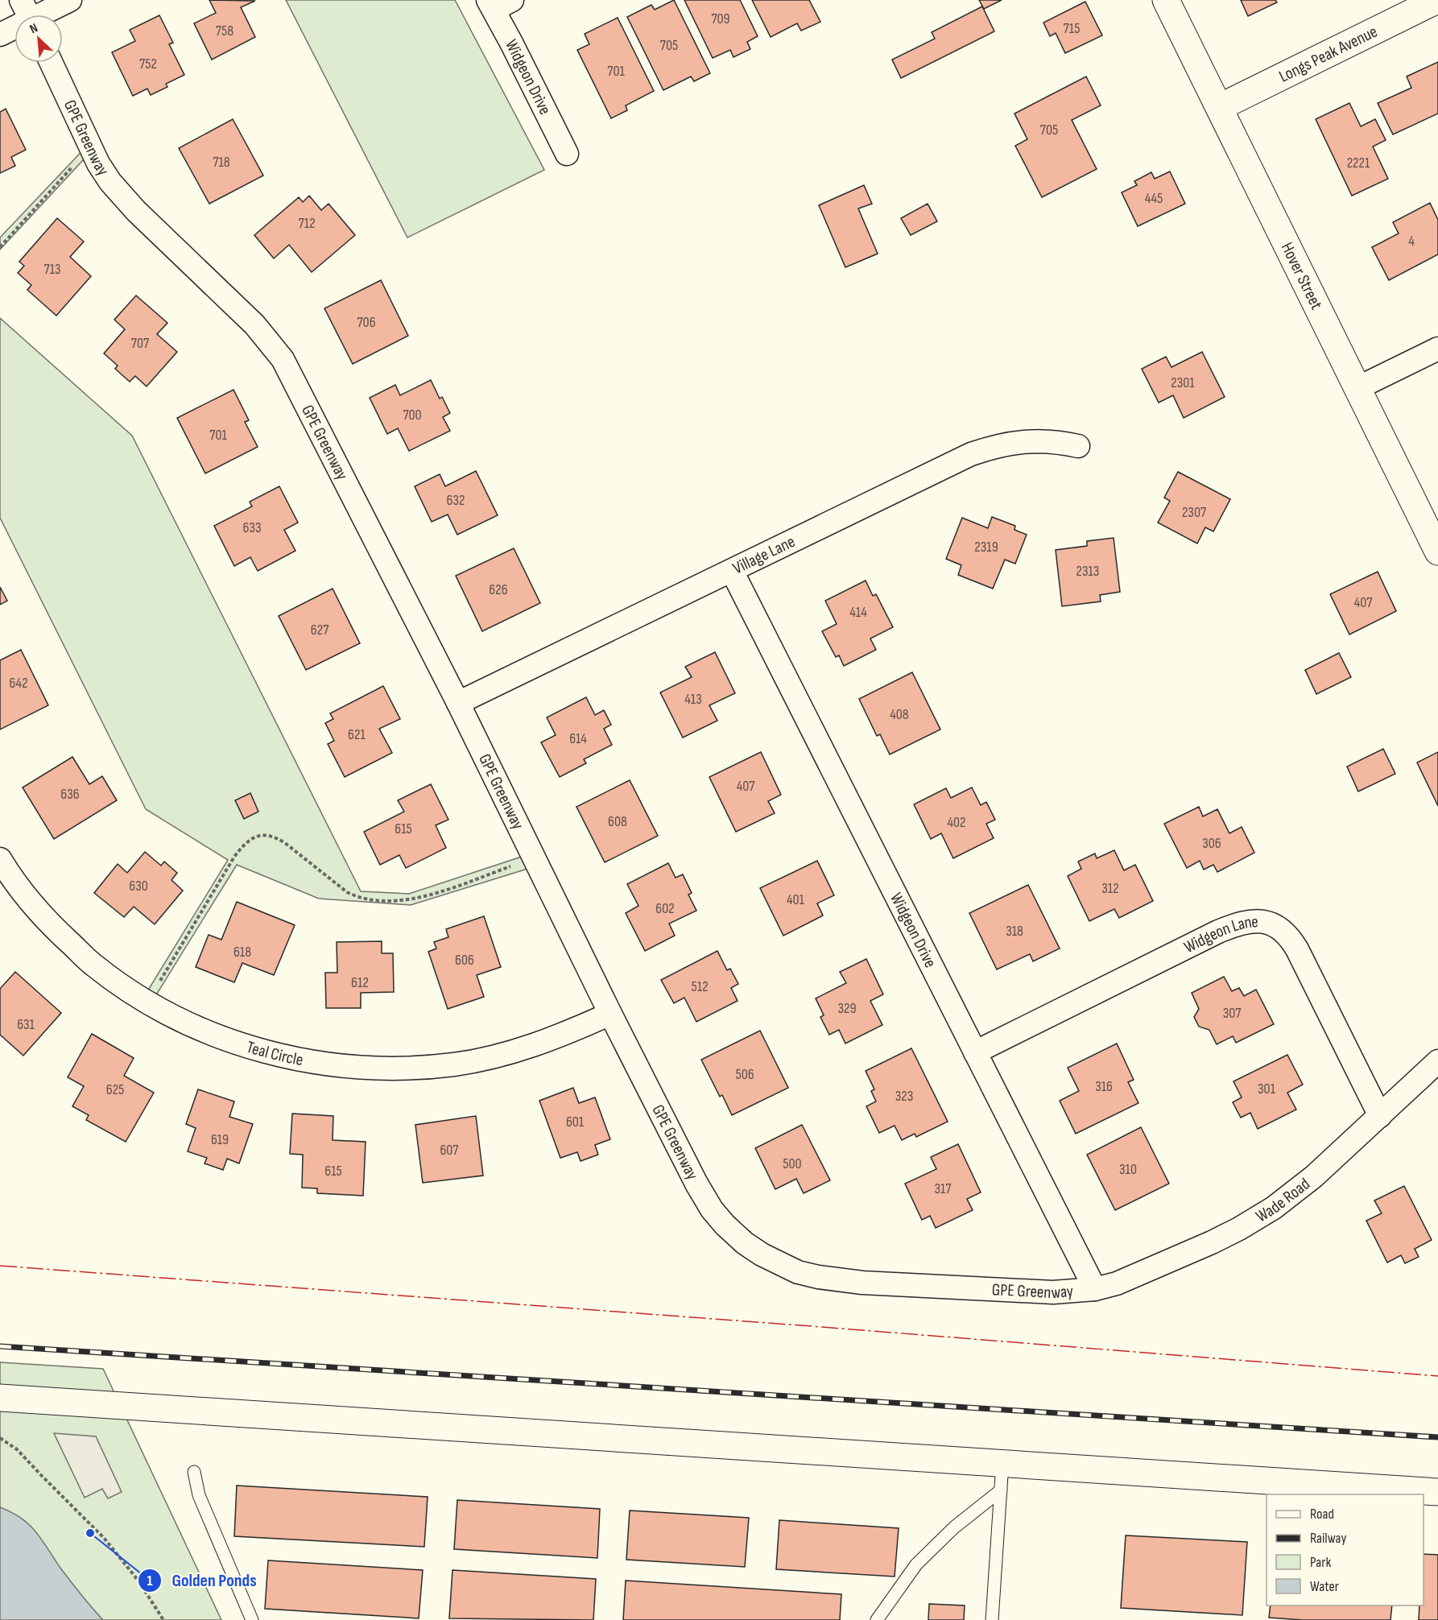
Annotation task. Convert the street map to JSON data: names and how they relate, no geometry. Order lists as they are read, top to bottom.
{
  "streets": {
    "street": [
      "Longs Peak Avenue",
      "Widgeon Drive",
      "GPE Greenway",
      "Hover Street",
      "Village Lane",
      "Widgeon Lane",
      "Teal Circle",
      "Wade Road"
    ]
  },
  "crossings": [
    ["Longs Peak Avenue", "Hover Street"],
    ["Widgeon Drive", "GPE Greenway"],
    ["Widgeon Drive", "Village Lane"],
    ["Widgeon Drive", "Widgeon Lane"],
    ["Widgeon Drive", "Wade Road"],
    ["GPE Greenway", "Village Lane"],
    ["GPE Greenway", "Teal Circle"],
    ["GPE Greenway", "Wade Road"],
    ["Widgeon Lane", "Wade Road"]
  ],
  "places": ["Golden Ponds"],
  "house_numbers": [
    "709",
    "715",
    "758",
    "705",
    "752",
    "701",
    "705",
    "718",
    "2221",
    "445",
    "712",
    "4",
    "713",
    "706",
    "707",
    "2301",
    "700",
    "701",
    "632",
    "2307",
    "633",
    "2319",
    "2313",
    "626",
    "407",
    "414",
    "627",
    "642",
    "413",
    "408",
    "621",
    "614",
    "407",
    "636",
    "608",
    "402",
    "615",
    "306",
    "630",
    "312",
    "401",
    "602",
    "318",
    "618",
    "606",
    "612",
    "512",
    "329",
    "307",
    "631",
    "506",
    "316",
    "301",
    "625",
    "323",
    "601",
    "619",
    "607",
    "500",
    "310",
    "615",
    "317"
  ],
  "legend": [
    "Road",
    "Railway",
    "Park",
    "Water"
  ],
  "north": "top left"
}
